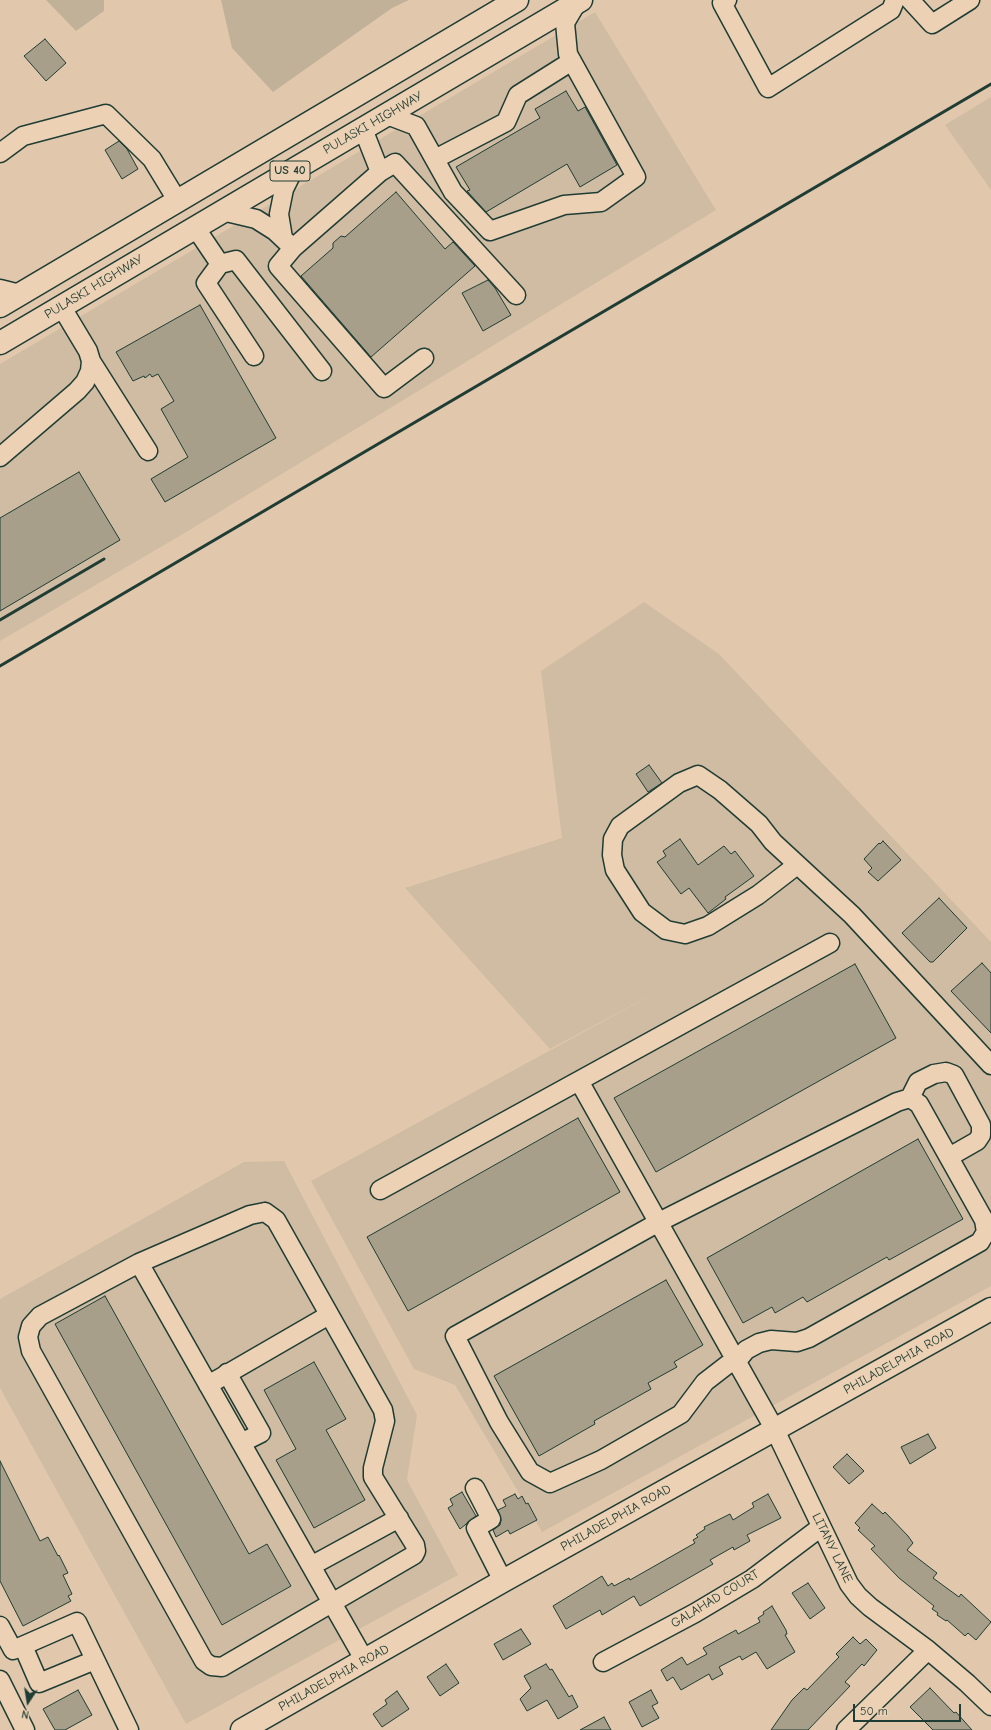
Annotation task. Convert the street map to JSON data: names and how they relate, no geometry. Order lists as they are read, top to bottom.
{
  "streets": {
    "main road": ["PULASKI HIGHWAY", "US 40", "PHILADELPHIA ROAD"],
    "street": ["LITANY LANE", "GALAHAD COURT"]
  },
  "crossings": [
    ["PHILADELPHIA ROAD", "LITANY LANE"],
    ["LITANY LANE", "GALAHAD COURT"]
  ],
  "scale_bar": "50 m",
  "north": "bottom"
}
